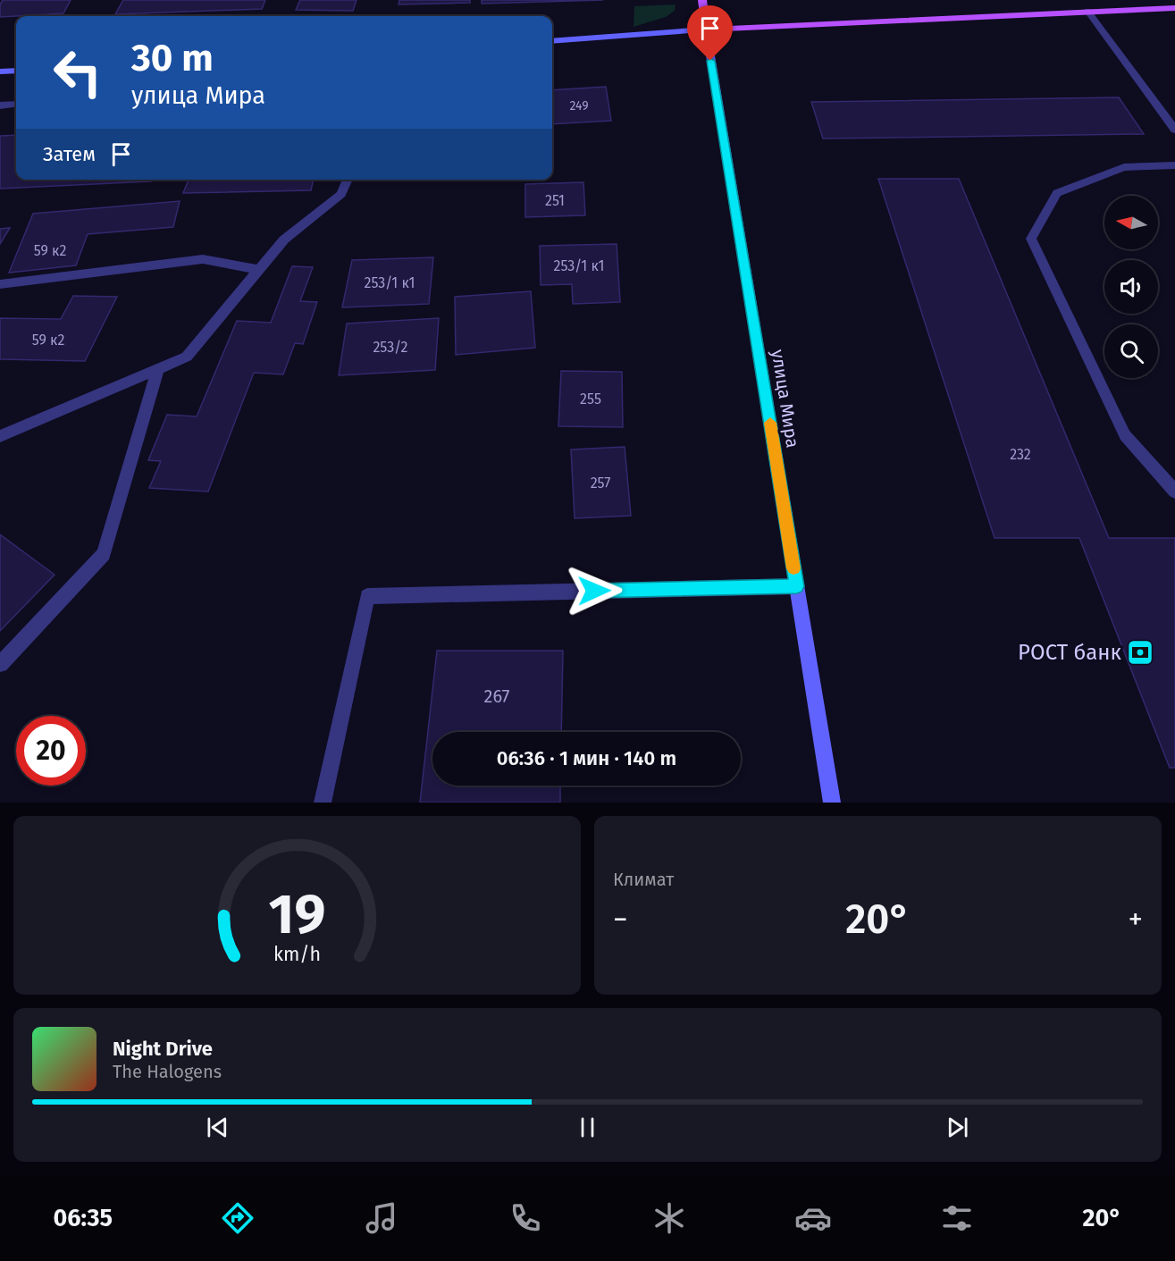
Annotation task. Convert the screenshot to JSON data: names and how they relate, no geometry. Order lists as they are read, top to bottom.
{
  "streets": {
    "main road": ["улица Мира"]
  },
  "places": {
    "bank": ["РОСТ банк"]
  },
  "house_numbers": [
    "249",
    "251",
    "59 к2",
    "253/1 к1",
    "253/1 к1",
    "59 к2",
    "253/2",
    "255",
    "232",
    "257",
    "267"
  ],
  "north": "left",
  "page": {
    "turn": ["30 m", "улица Мира"],
    "then": "Затем",
    "limit": "20",
    "trip": "06:36 · 1 мин · 140 m",
    "tile": "Климат",
    "heat": ["−", "20°", "+"],
    "song": ["Night Drive", "The Halogens"],
    "tabs": ["06:35", "20°"],
    "gauge": ["19", "km/h"]
  }
}
